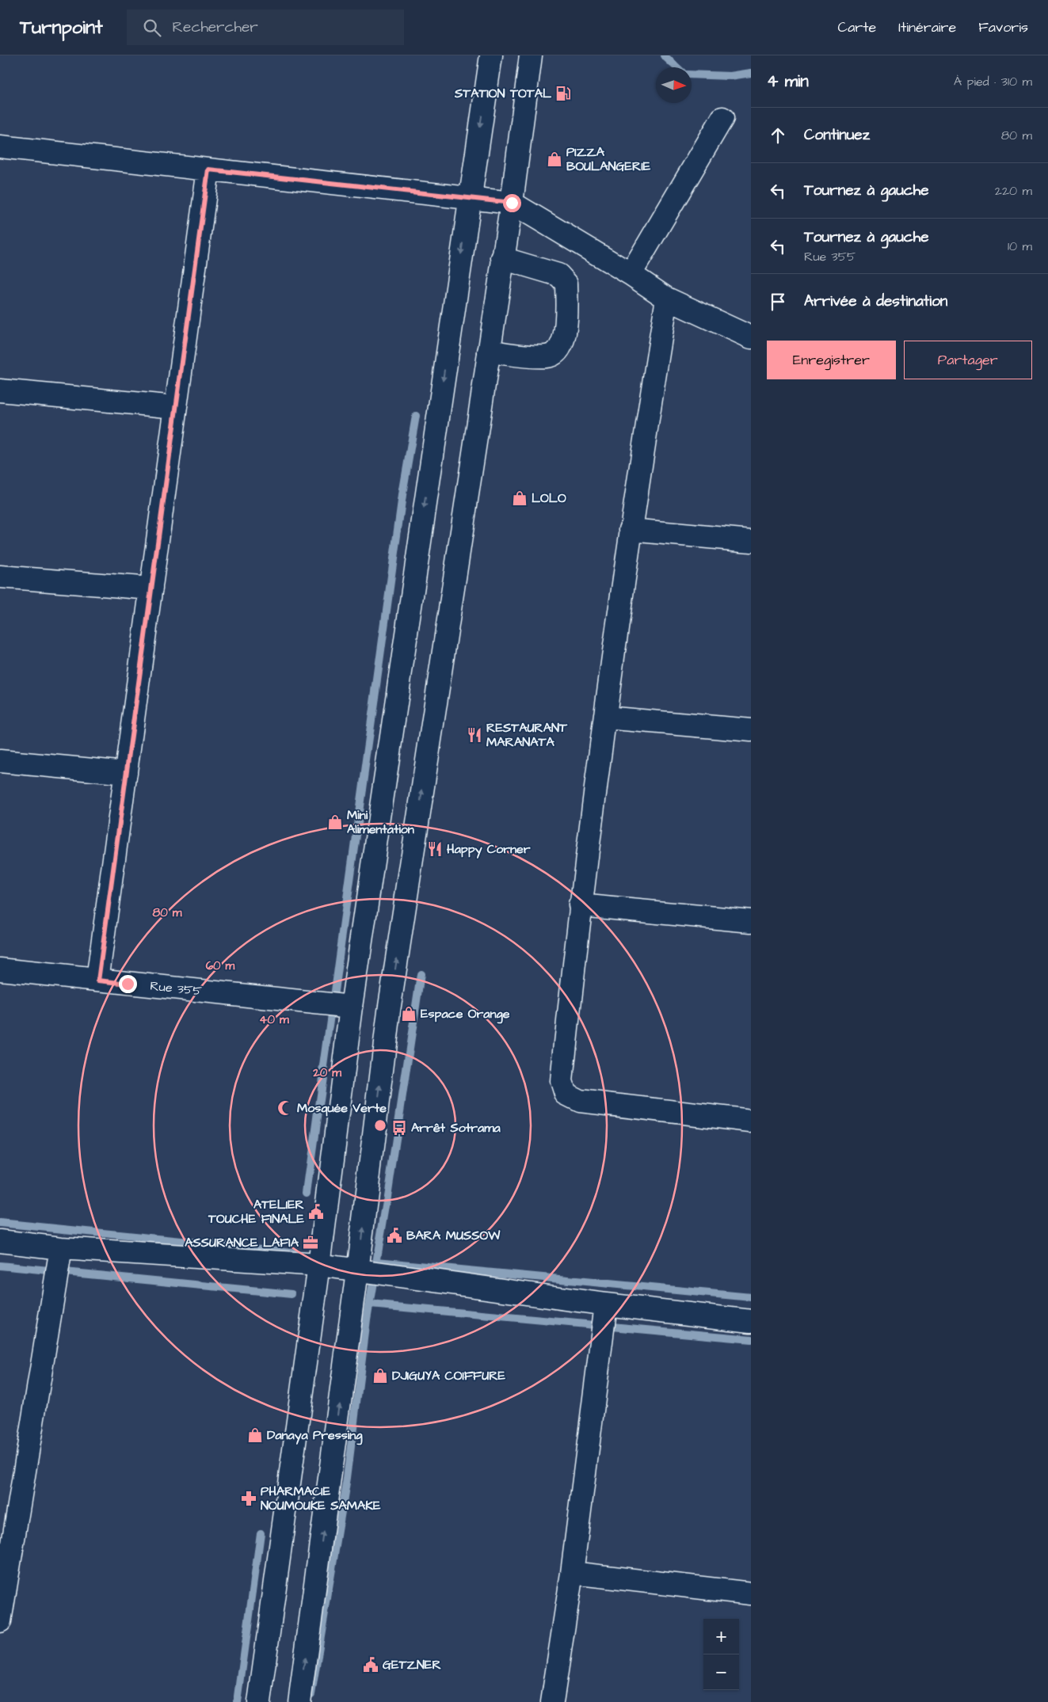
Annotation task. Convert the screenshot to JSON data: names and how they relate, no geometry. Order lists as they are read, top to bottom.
{
  "streets": {
    "street": ["Rue 355"]
  },
  "places": {
    "fuel station": ["STATION TOTAL"],
    "shop": [
      "PIZZA BOULANGERIE",
      "LOLO",
      "Mini Alimentation",
      "Espace Orange",
      "DJIGUYA COIFFURE",
      "Danaya Pressing"
    ],
    "restaurant": ["RESTAURANT MARANATA", "Happy Corner"],
    "mosque": ["Mosquée Verte"],
    "bus stop": ["Arrêt Sotrama"],
    "public building": ["ATELIER TOUCHE FINALE", "BARA MUSSOW", "GETZNER"],
    "office": ["ASSURANCE LAFIA"],
    "pharmacy": ["PHARMACIE NOUMOUKE SAMAKE"]
  },
  "north": "right",
  "page": {
    "header": "Turnpoint",
    "search": "Rechercher",
    "nav": ["Carte", "Itinéraire", "Favoris"],
    "heading": ["4 min", "À pied · 310 m"],
    "list": [
      ["Continuez", "80 m"],
      ["Tournez à gauche", "220 m"],
      ["Tournez à gauche", "Rue 355", "10 m"],
      "Arrivée à destination"
    ],
    "buttons": ["Enregistrer", "Partager"],
    "map_buttons": ["+", "−"]
  },
  "rings": [
    "80 m",
    "60 m",
    "40 m",
    "20 m"
  ]
}
